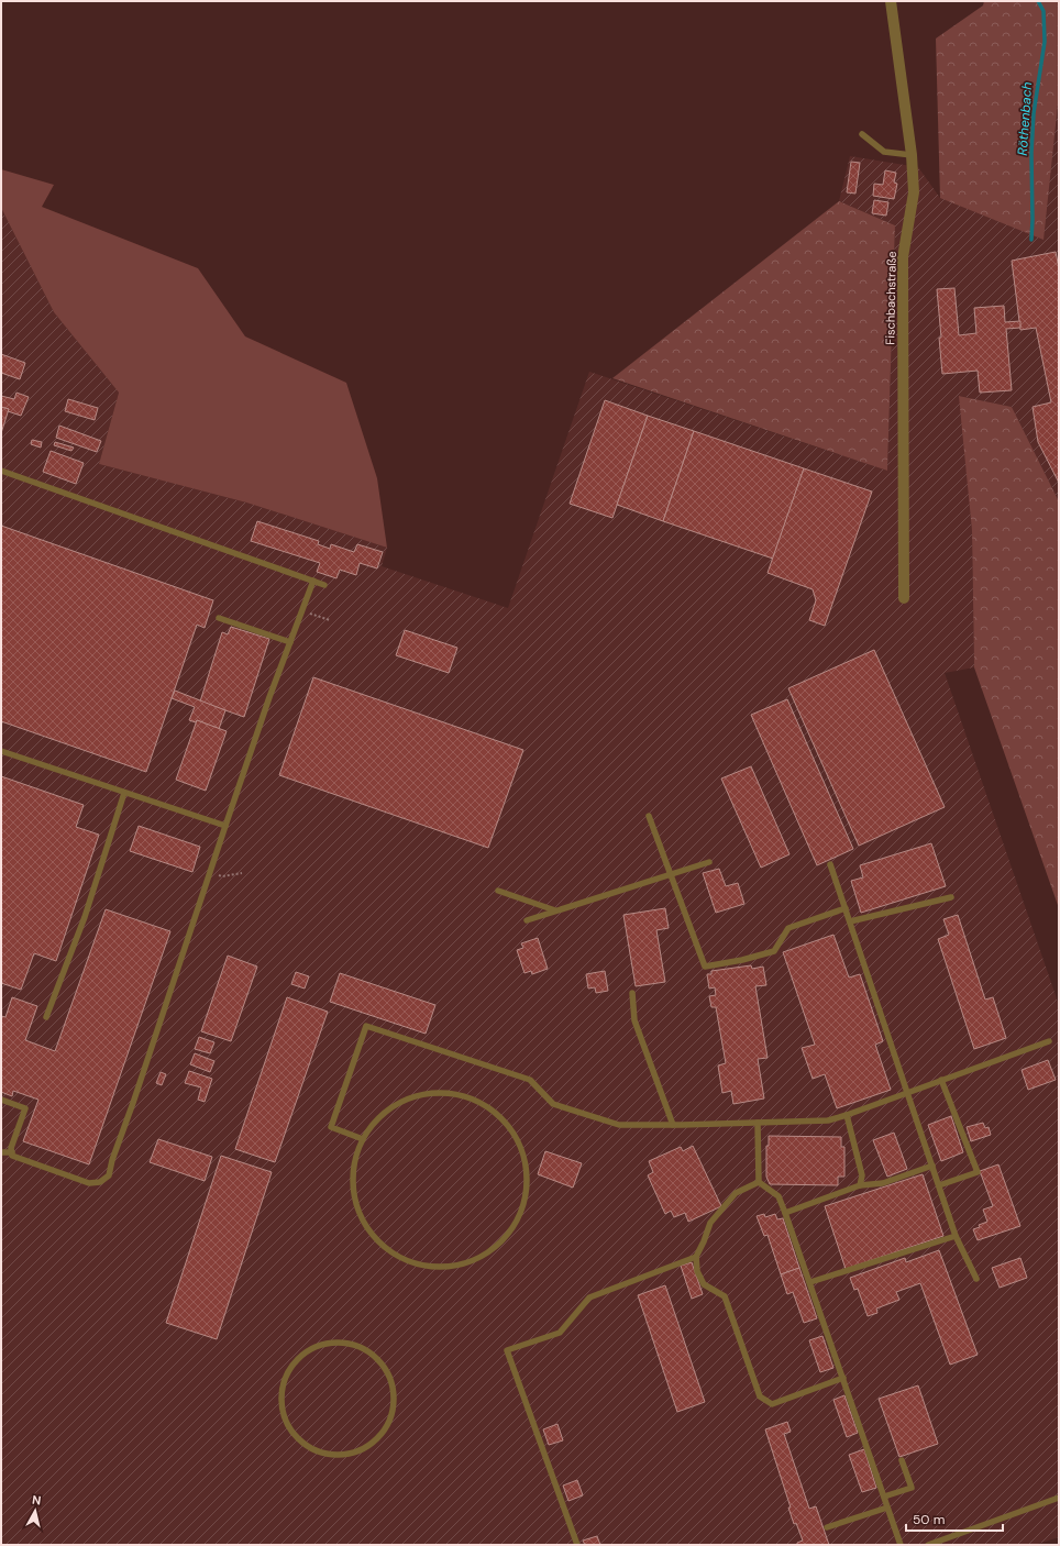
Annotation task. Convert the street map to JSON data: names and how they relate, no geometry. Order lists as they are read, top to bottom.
{
  "streets": {
    "street": ["Fischbachstraße"]
  },
  "water": ["Röthenbach"],
  "scale_bar": "50 m",
  "north": "top"
}
